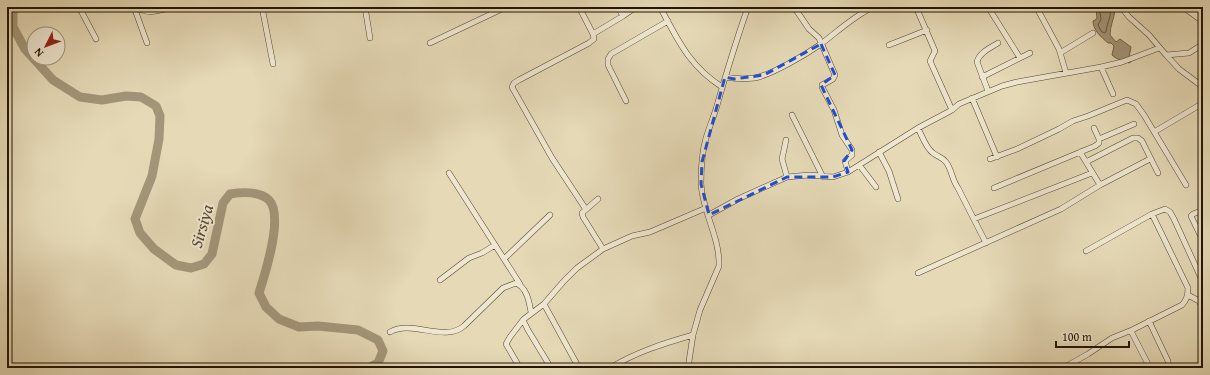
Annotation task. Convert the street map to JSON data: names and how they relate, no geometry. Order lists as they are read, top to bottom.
{
  "water": ["Sirsiya"],
  "scale_bar": "100 m",
  "north": "bottom left"
}
